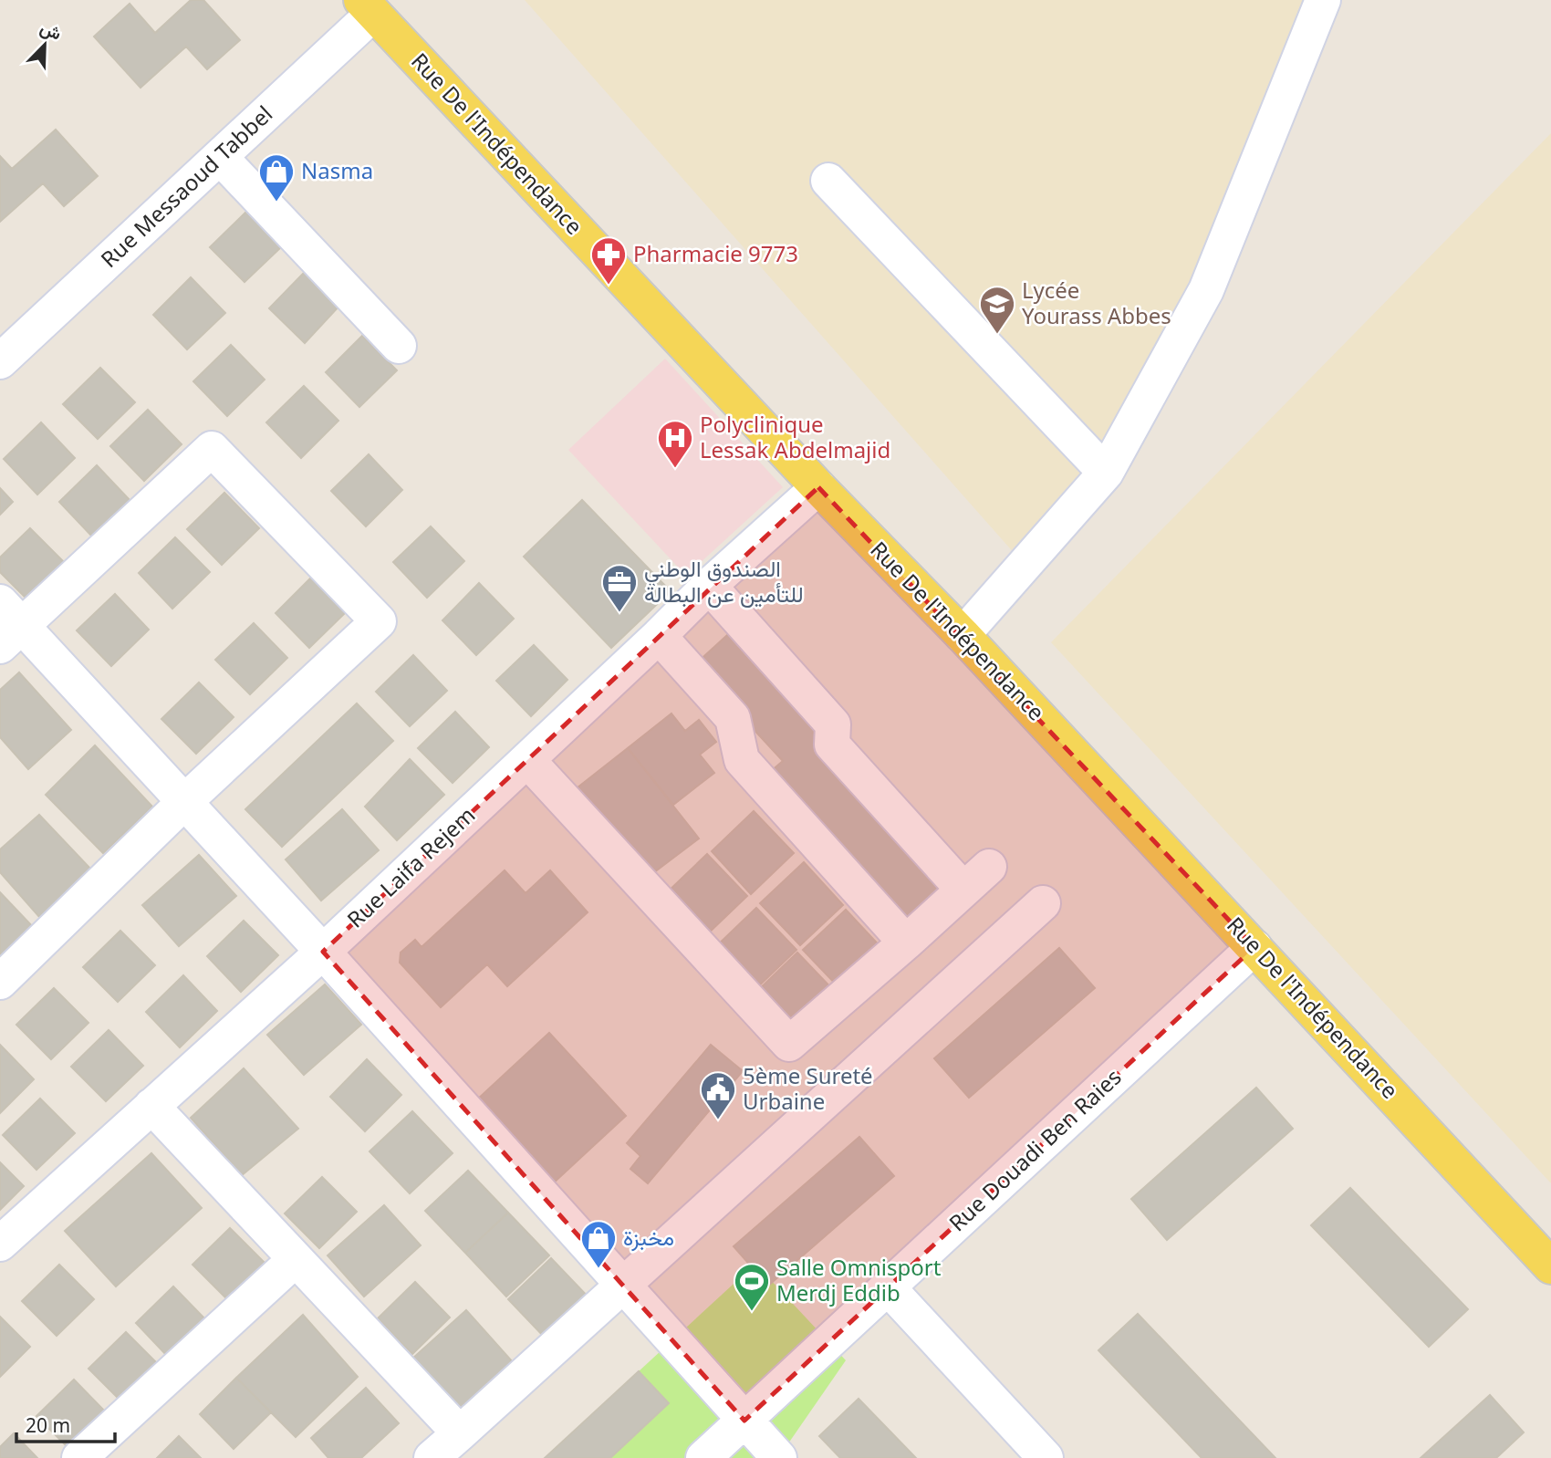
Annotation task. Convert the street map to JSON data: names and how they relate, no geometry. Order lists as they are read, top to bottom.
{
  "streets": {
    "main road": ["Rue De l'Indépendance"],
    "street": ["Rue Messaoud Tabbel", "Rue Laifa Rejem", "Rue Douadi Ben Raies"]
  },
  "crossings": [
    ["Rue De l'Indépendance", "Rue Messaoud Tabbel"],
    ["Rue De l'Indépendance", "Rue Laifa Rejem"],
    ["Rue De l'Indépendance", "Rue Douadi Ben Raies"]
  ],
  "places": {
    "shop": ["Nasma", "مخبزة"],
    "pharmacy": ["Pharmacie 9773"],
    "school or university": ["Lycée Yourass Abbes"],
    "hospital": ["Polyclinique Lessak Abdelmajid"],
    "office": ["الصندوق الوطني للتأمين عن البطالة"],
    "public building": ["5ème Sureté Urbaine"],
    "sports": ["Salle Omnisport Merdj Eddib"]
  },
  "scale_bar": "20 m",
  "north": "top right"
}
